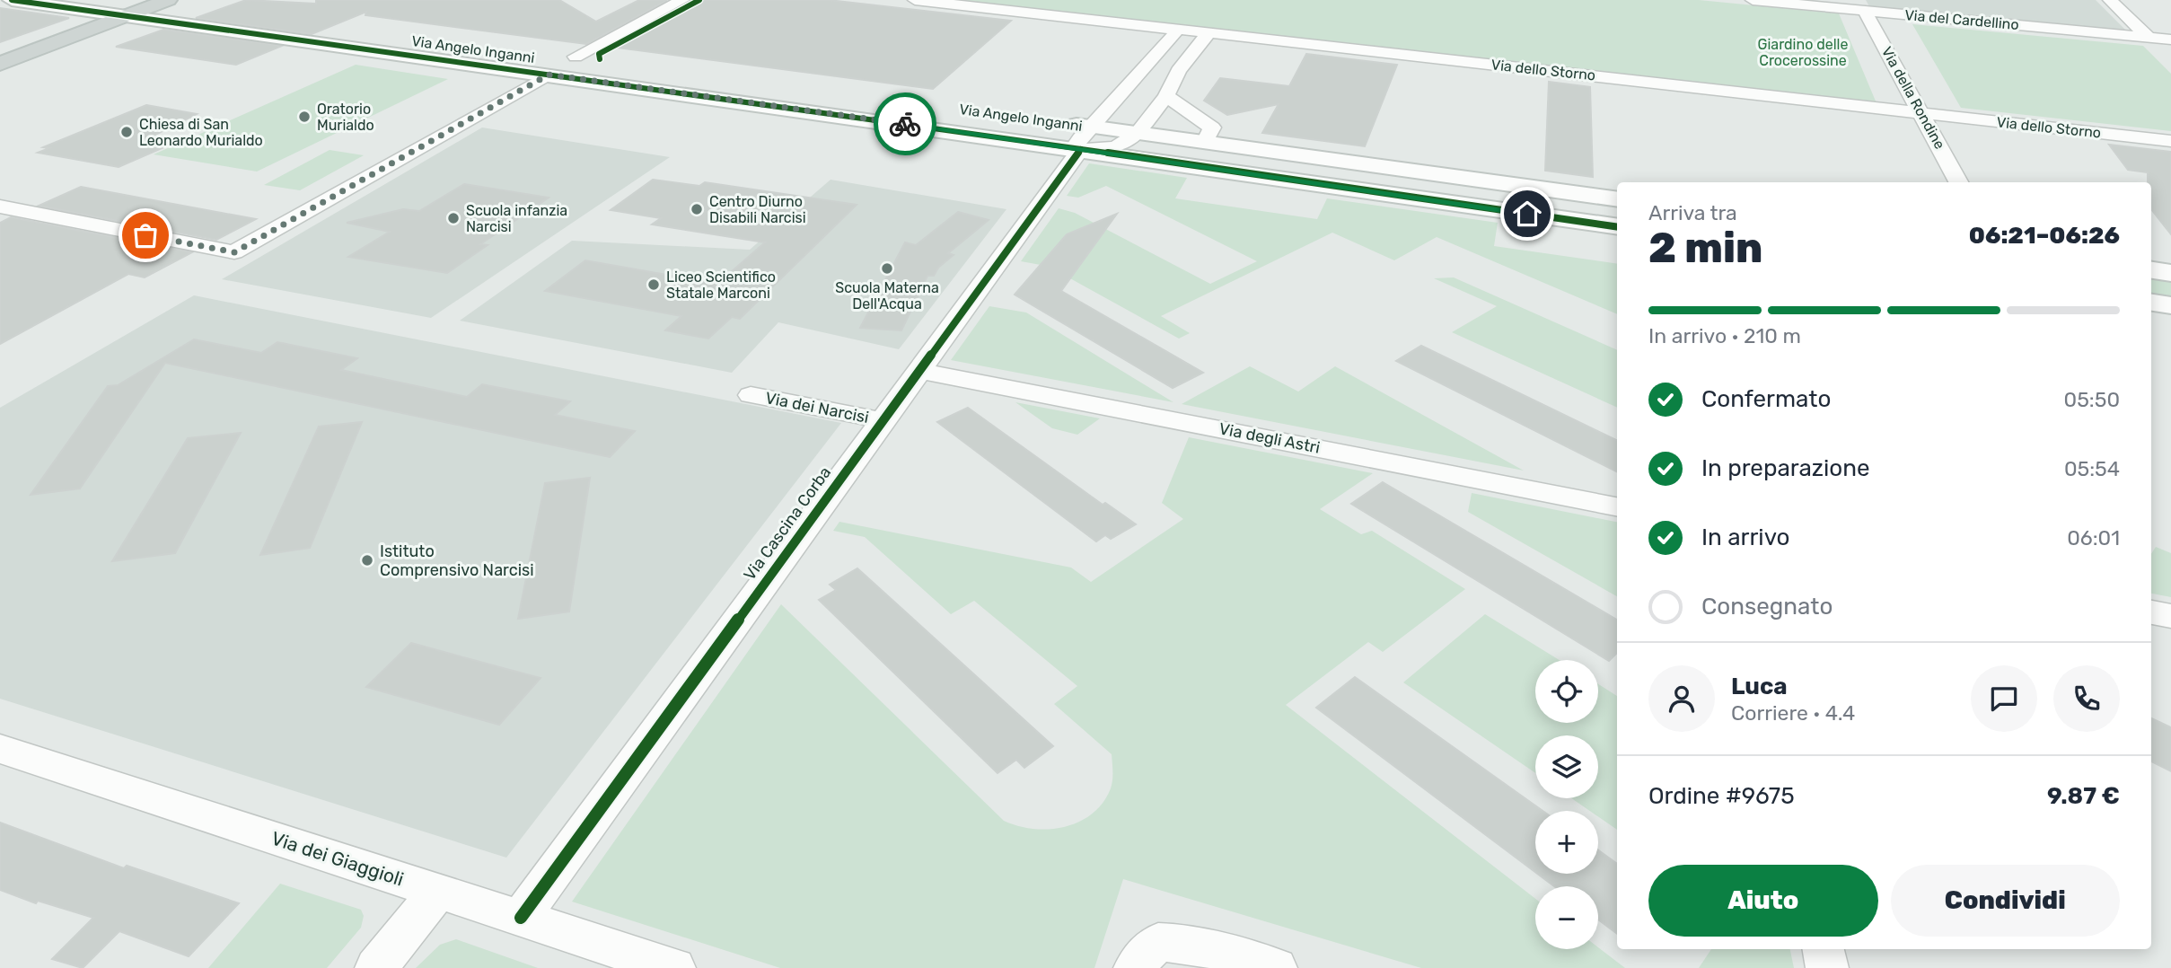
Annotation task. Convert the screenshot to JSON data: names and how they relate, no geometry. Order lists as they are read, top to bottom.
{
  "streets": {
    "street": [
      "Via del Cardellino",
      "Via Angelo Inganni",
      "Via dello Storno",
      "Via della Rondine",
      "Via dei Narcisi",
      "Via degli Astri",
      "Via Cascina Corba",
      "Via dei Giaggioli"
    ]
  },
  "crossings": [
    ["Via del Cardellino", "Via della Rondine"],
    ["Via Angelo Inganni", "Via Cascina Corba"],
    ["Via dello Storno", "Via della Rondine"],
    ["Via dei Narcisi", "Via Cascina Corba"],
    ["Via degli Astri", "Via Cascina Corba"],
    ["Via Cascina Corba", "Via dei Giaggioli"]
  ],
  "parks": ["Giardino delle Crocerossine"],
  "places": [
    "Oratorio Murialdo",
    "Chiesa di San Leonardo Murialdo",
    "Centro Diurno Disabili Narcisi",
    "Scuola infanzia Narcisi",
    "Scuola Materna Dell'Acqua",
    "Liceo Scientifico Statale Marconi",
    "Istituto Comprensivo Narcisi"
  ],
  "page": {
    "heading": ["2 min", "Arriva tra", "06:21–06:26"],
    "panel": [
      "Luca",
      "Corriere · 4.4",
      "Ordine #9675",
      "9.87 €"
    ],
    "bar": "In arrivo · 210 m",
    "list": [
      ["Confermato", "05:50"],
      ["In preparazione", "05:54"],
      ["In arrivo", "06:01"],
      "Consegnato"
    ],
    "map_buttons": ["+", "−"],
    "buttons": ["Aiuto", "Condividi"]
  }
}
